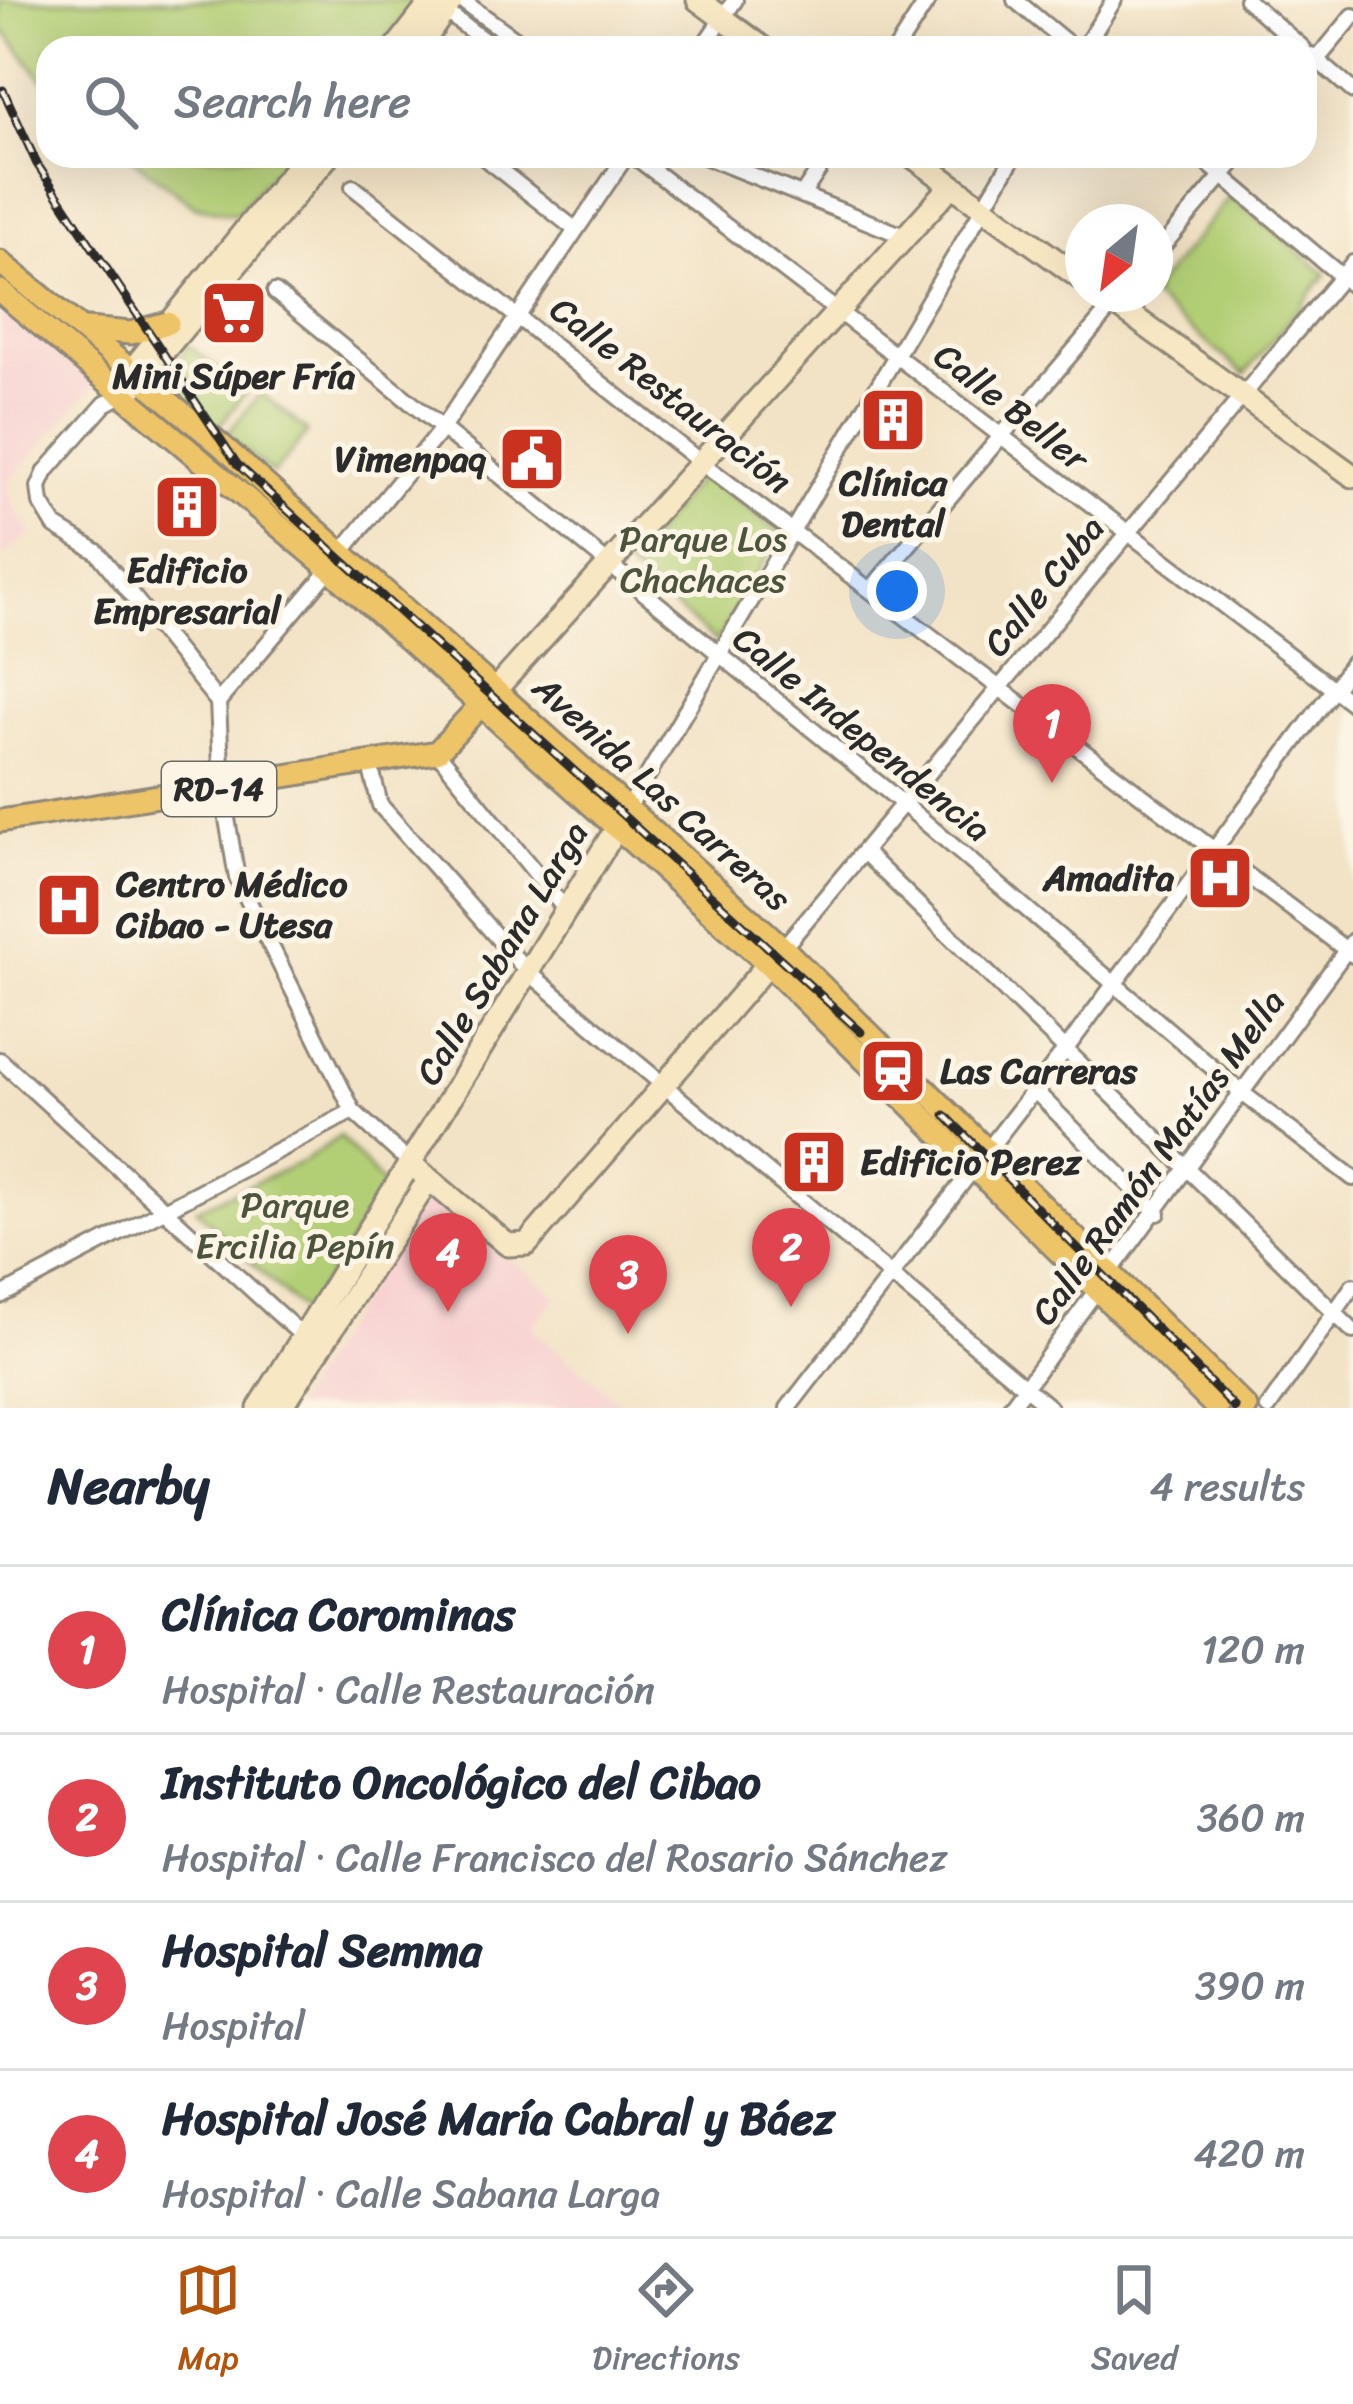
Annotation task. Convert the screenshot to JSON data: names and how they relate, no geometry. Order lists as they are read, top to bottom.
{
  "streets": {
    "main road": [
      "Calle Cuba",
      "RD-14",
      "Avenida Las Carreras",
      "Calle Sabana Larga"
    ],
    "street": [
      "Calle Restauración",
      "Calle Beller",
      "Calle Independencia",
      "Calle Ramón Matías Mella"
    ]
  },
  "crossings": [
    ["Calle Restauración", "Calle Cuba"],
    ["Calle Restauración", "Calle Sabana Larga"],
    ["Calle Restauración", "Calle Ramón Matías Mella"],
    ["Calle Beller", "Calle Cuba"],
    ["Calle Beller", "Calle Sabana Larga"],
    ["Calle Cuba", "Calle Independencia"],
    ["Calle Cuba", "Avenida Las Carreras"],
    ["Calle Cuba", "Calle Sabana Larga"],
    ["Calle Independencia", "Calle Sabana Larga"],
    ["Calle Independencia", "Calle Ramón Matías Mella"],
    ["Avenida Las Carreras", "Calle Sabana Larga"],
    ["Avenida Las Carreras", "Calle Ramón Matías Mella"]
  ],
  "parks": ["Parque Los Chachaces", "Parque Ercilia Pepín"],
  "places": {
    "supermarket": ["Mini Súper Fría"],
    "building": ["Clínica Dental", "Edificio Empresarial", "Edificio Perez"],
    "public building": ["Vimenpaq"],
    "hospital": ["Amadita", "Centro Médico Cibao - Utesa"],
    "station": ["Las Carreras"]
  },
  "north": "bottom left",
  "page": {
    "search": "Search here",
    "pins": [
      "1",
      "2",
      "4",
      "3"
    ],
    "heading": ["Nearby", "4 results"],
    "list": [
      {
        "mark": "1",
        "name": "Clínica Corominas",
        "note": "Hospital · Calle Restauración",
        "value": "120 m"
      },
      {
        "mark": "2",
        "name": "Instituto Oncológico del Cibao",
        "note": "Hospital · Calle Francisco del Rosario Sánchez",
        "value": "360 m"
      },
      {
        "mark": "3",
        "name": "Hospital Semma",
        "note": "Hospital",
        "value": "390 m"
      },
      {
        "mark": "4",
        "name": "Hospital José María Cabral y Báez",
        "note": "Hospital · Calle Sabana Larga",
        "value": "420 m"
      }
    ],
    "nav": ["Map", "Directions", "Saved"]
  }
}
